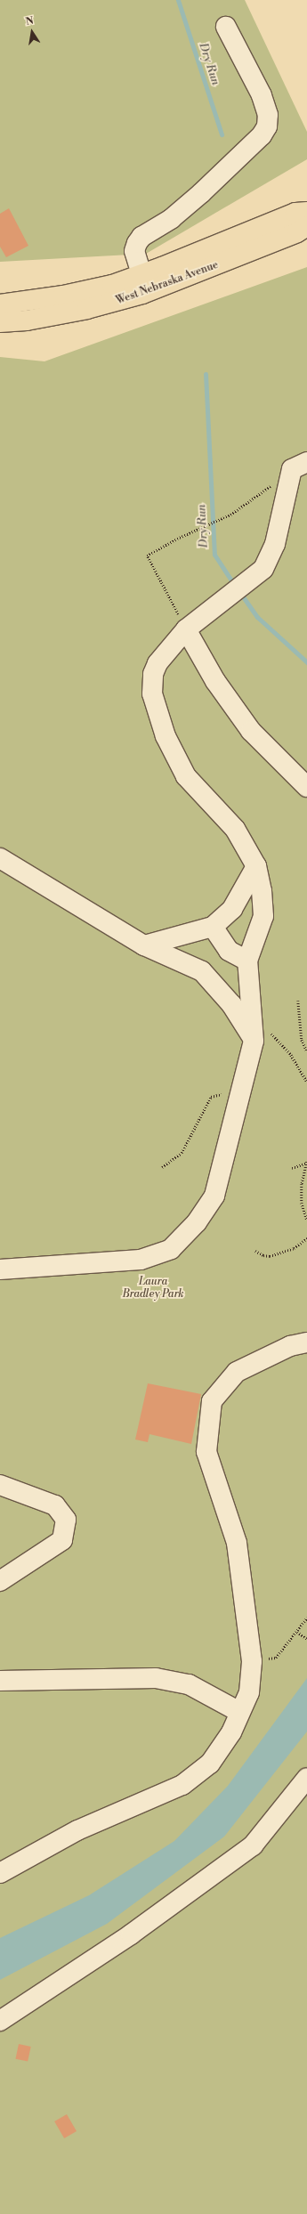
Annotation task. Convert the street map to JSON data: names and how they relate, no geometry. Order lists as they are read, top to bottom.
{
  "streets": {
    "main road": ["West Nebraska Avenue"]
  },
  "water": ["Dry Run"],
  "parks": ["Laura Bradley Park"],
  "north": "top"
}
